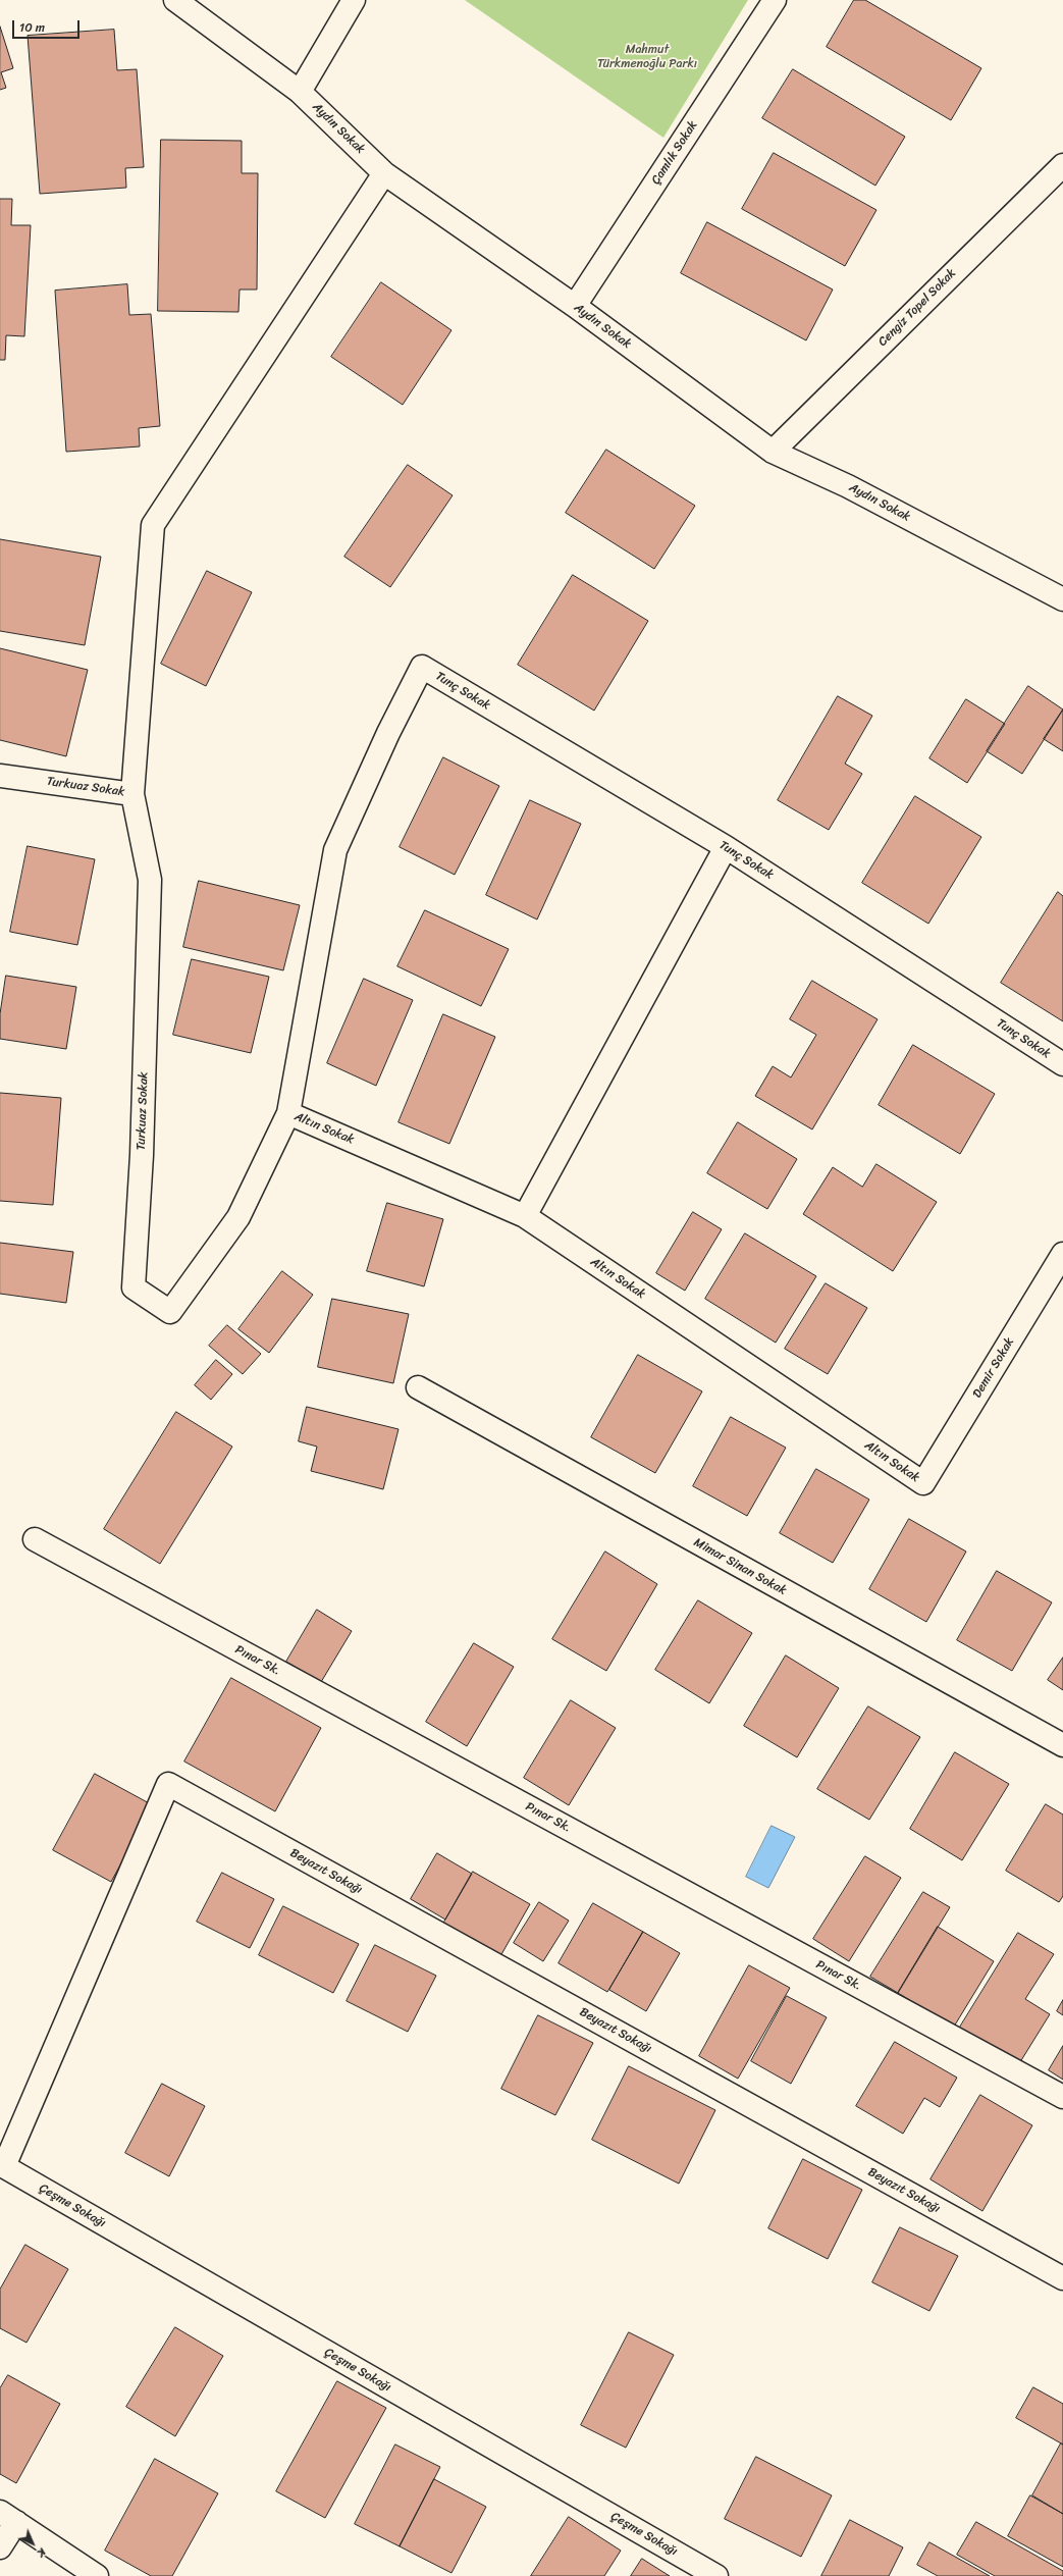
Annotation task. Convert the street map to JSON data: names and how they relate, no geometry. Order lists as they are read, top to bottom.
{
  "streets": {
    "street": [
      "Aydın Sokak",
      "Çamlık Sokak",
      "Cengiz Topel Sokak",
      "Tunç Sokak",
      "Turkuaz Sokak",
      "Altın Sokak",
      "Demir Sokak",
      "Mimar Sinan Sokak",
      "Pınar Sk.",
      "Beyazıt Sokağı",
      "Çeşme Sokağı"
    ]
  },
  "crossings": [
    ["Aydın Sokak", "Çamlık Sokak"],
    ["Aydın Sokak", "Cengiz Topel Sokak"],
    ["Tunç Sokak", "Turkuaz Sokak"],
    ["Tunç Sokak", "Altın Sokak"],
    ["Turkuaz Sokak", "Altın Sokak"],
    ["Altın Sokak", "Demir Sokak"],
    ["Beyazıt Sokağı", "Çeşme Sokağı"]
  ],
  "parks": ["Mahmut Türkmenoğlu Parkı"],
  "scale_bar": "10 m",
  "north": "bottom right"
}
